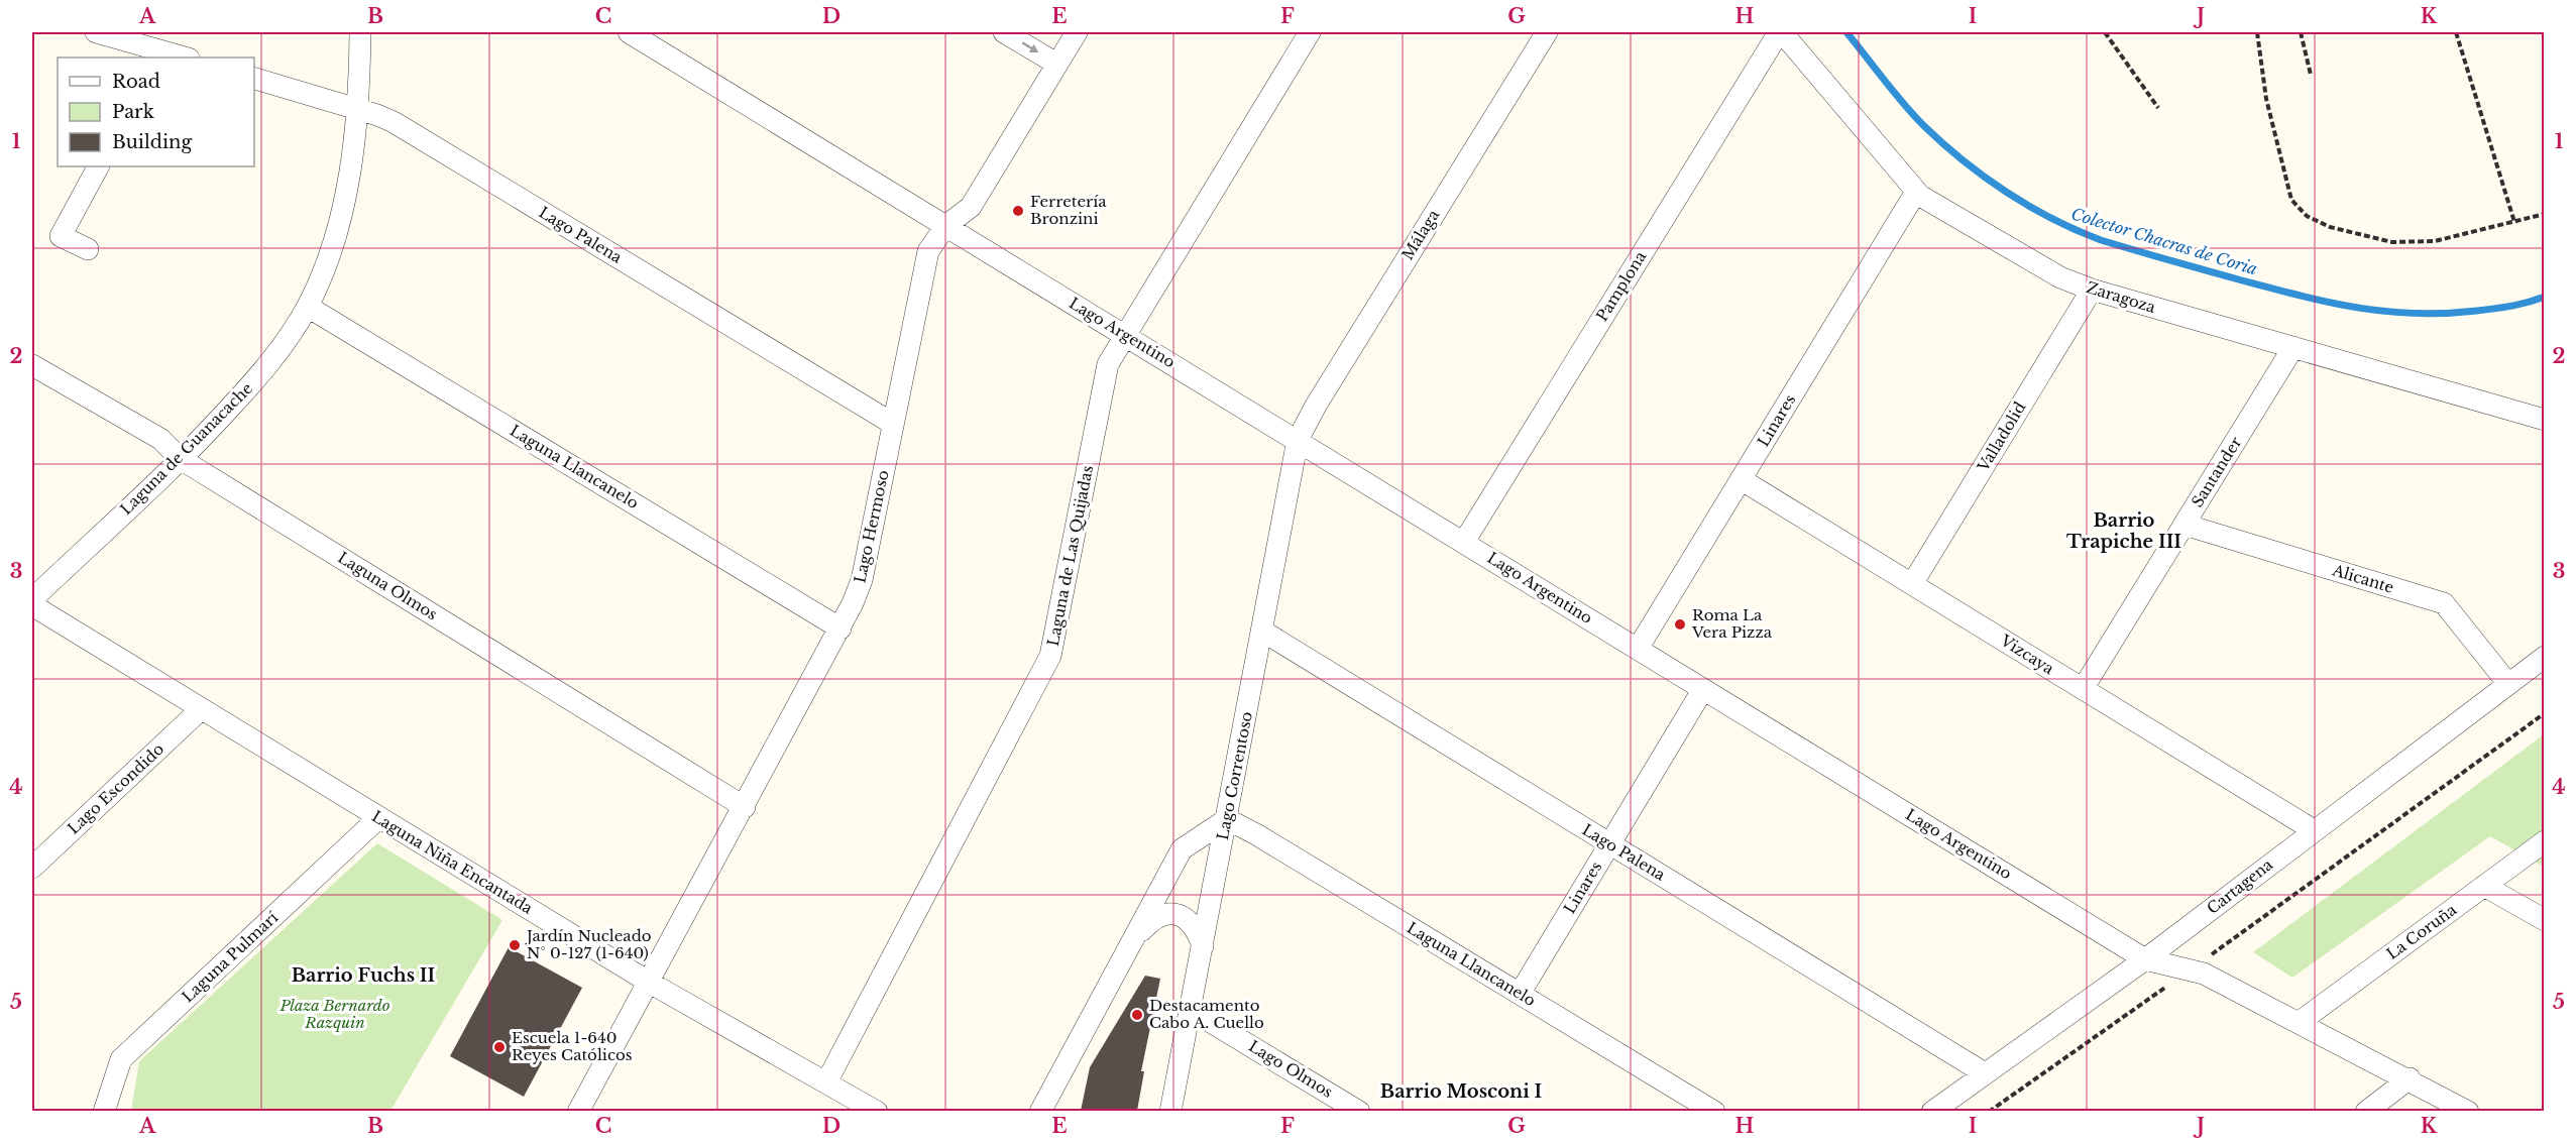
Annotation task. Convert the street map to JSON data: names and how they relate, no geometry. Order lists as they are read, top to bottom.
{
  "streets": {
    "street": [
      "Lago Palena",
      "Málaga",
      "Pamplona",
      "Zaragoza",
      "Lago Argentino",
      "Linares",
      "Valladolid",
      "Laguna de Guanacache",
      "Laguna Llancanelo",
      "Santander",
      "Lago Hermoso",
      "Laguna de Las Quijadas",
      "Alicante",
      "Laguna Olmos",
      "Vizcaya",
      "Lago Correntoso",
      "Lago Escondido",
      "Laguna Niña Encantada",
      "Cartagena",
      "La Coruña",
      "Laguna Pulmarí",
      "Lago Olmos"
    ]
  },
  "crossings": [
    ["Lago Palena", "Linares"],
    ["Lago Palena", "Laguna de Guanacache"],
    ["Lago Palena", "Lago Hermoso"],
    ["Lago Palena", "Lago Correntoso"],
    ["Lago Palena", "Cartagena"],
    ["Málaga", "Lago Argentino"],
    ["Málaga", "Lago Correntoso"],
    ["Pamplona", "Zaragoza"],
    ["Pamplona", "Lago Argentino"],
    ["Zaragoza", "Linares"],
    ["Zaragoza", "Valladolid"],
    ["Zaragoza", "Santander"],
    ["Lago Argentino", "Linares"],
    ["Lago Argentino", "Lago Hermoso"],
    ["Lago Argentino", "Laguna de Las Quijadas"],
    ["Lago Argentino", "Lago Correntoso"],
    ["Lago Argentino", "Cartagena"],
    ["Lago Argentino", "La Coruña"],
    ["Linares", "Laguna Llancanelo"],
    ["Linares", "Vizcaya"],
    ["Valladolid", "Vizcaya"],
    ["Laguna de Guanacache", "Laguna Llancanelo"],
    ["Laguna de Guanacache", "Laguna Olmos"],
    ["Laguna Llancanelo", "Lago Hermoso"],
    ["Laguna Llancanelo", "Lago Correntoso"],
    ["Santander", "Alicante"],
    ["Santander", "Vizcaya"],
    ["Lago Hermoso", "Laguna Olmos"],
    ["Lago Hermoso", "Laguna Niña Encantada"],
    ["Laguna de Las Quijadas", "Laguna Niña Encantada"],
    ["Alicante", "Cartagena"],
    ["Vizcaya", "Cartagena"],
    ["Lago Correntoso", "Lago Olmos"],
    ["Lago Escondido", "Laguna Niña Encantada"],
    ["Laguna Niña Encantada", "Laguna Pulmarí"]
  ],
  "districts": ["Barrio Trapiche III", "Barrio Fuchs II", "Barrio Mosconi I"],
  "water": ["Colector Chacras de Coria"],
  "parks": ["Plaza Bernardo Razquin"],
  "places": [
    "Ferretería Bronzini",
    "Roma La Vera Pizza",
    "Jardín Nucleado N° 0-127 (1-640)",
    "Destacamento Cabo A. Cuello",
    "Escuela 1-640 Reyes Católicos"
  ],
  "legend": ["Road", "Park", "Building"],
  "grid": {
    "columns": [
      "A",
      "B",
      "C",
      "D",
      "E",
      "F",
      "G",
      "H",
      "I",
      "J",
      "K"
    ],
    "rows": [
      "1",
      "2",
      "3",
      "4",
      "5"
    ]
  }
}
